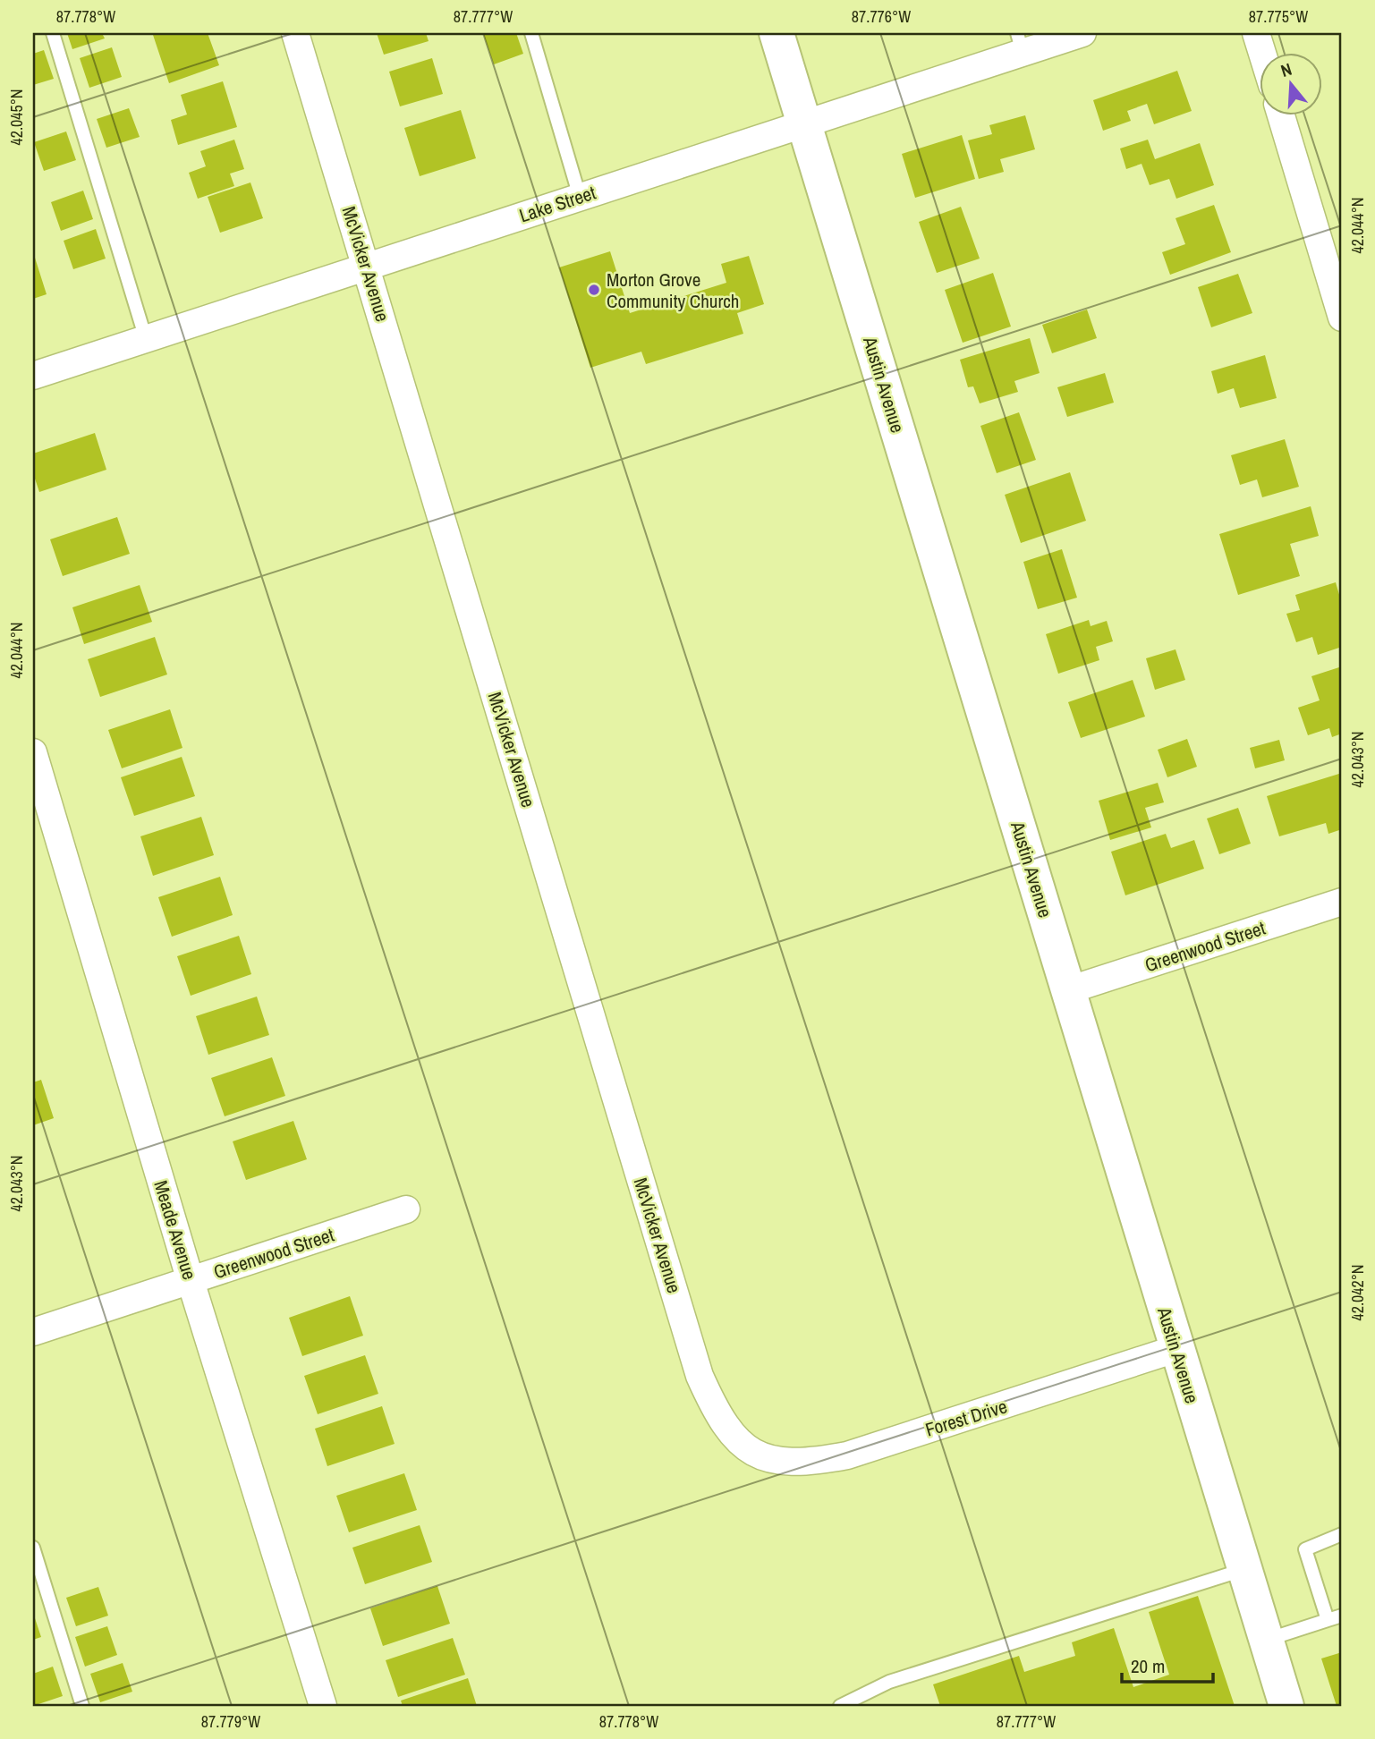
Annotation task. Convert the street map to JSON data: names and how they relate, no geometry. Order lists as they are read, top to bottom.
{
  "streets": {
    "street": [
      "Lake Street",
      "McVicker Avenue",
      "Austin Avenue",
      "Greenwood Street",
      "Meade Avenue",
      "Forest Drive"
    ]
  },
  "crossings": [
    ["Lake Street", "McVicker Avenue"],
    ["Lake Street", "Austin Avenue"],
    ["McVicker Avenue", "Forest Drive"],
    ["Austin Avenue", "Greenwood Street"],
    ["Austin Avenue", "Forest Drive"],
    ["Greenwood Street", "Meade Avenue"]
  ],
  "places": ["Morton Grove Community Church"],
  "scale_bar": "20 m",
  "north": "top",
  "coordinates": [
    "87.778°W",
    "87.777°W",
    "87.776°W",
    "87.775°W",
    "42.045°N",
    "42.044°N",
    "42.043°N",
    "42.042°N",
    "87.779°W"
  ]
}
